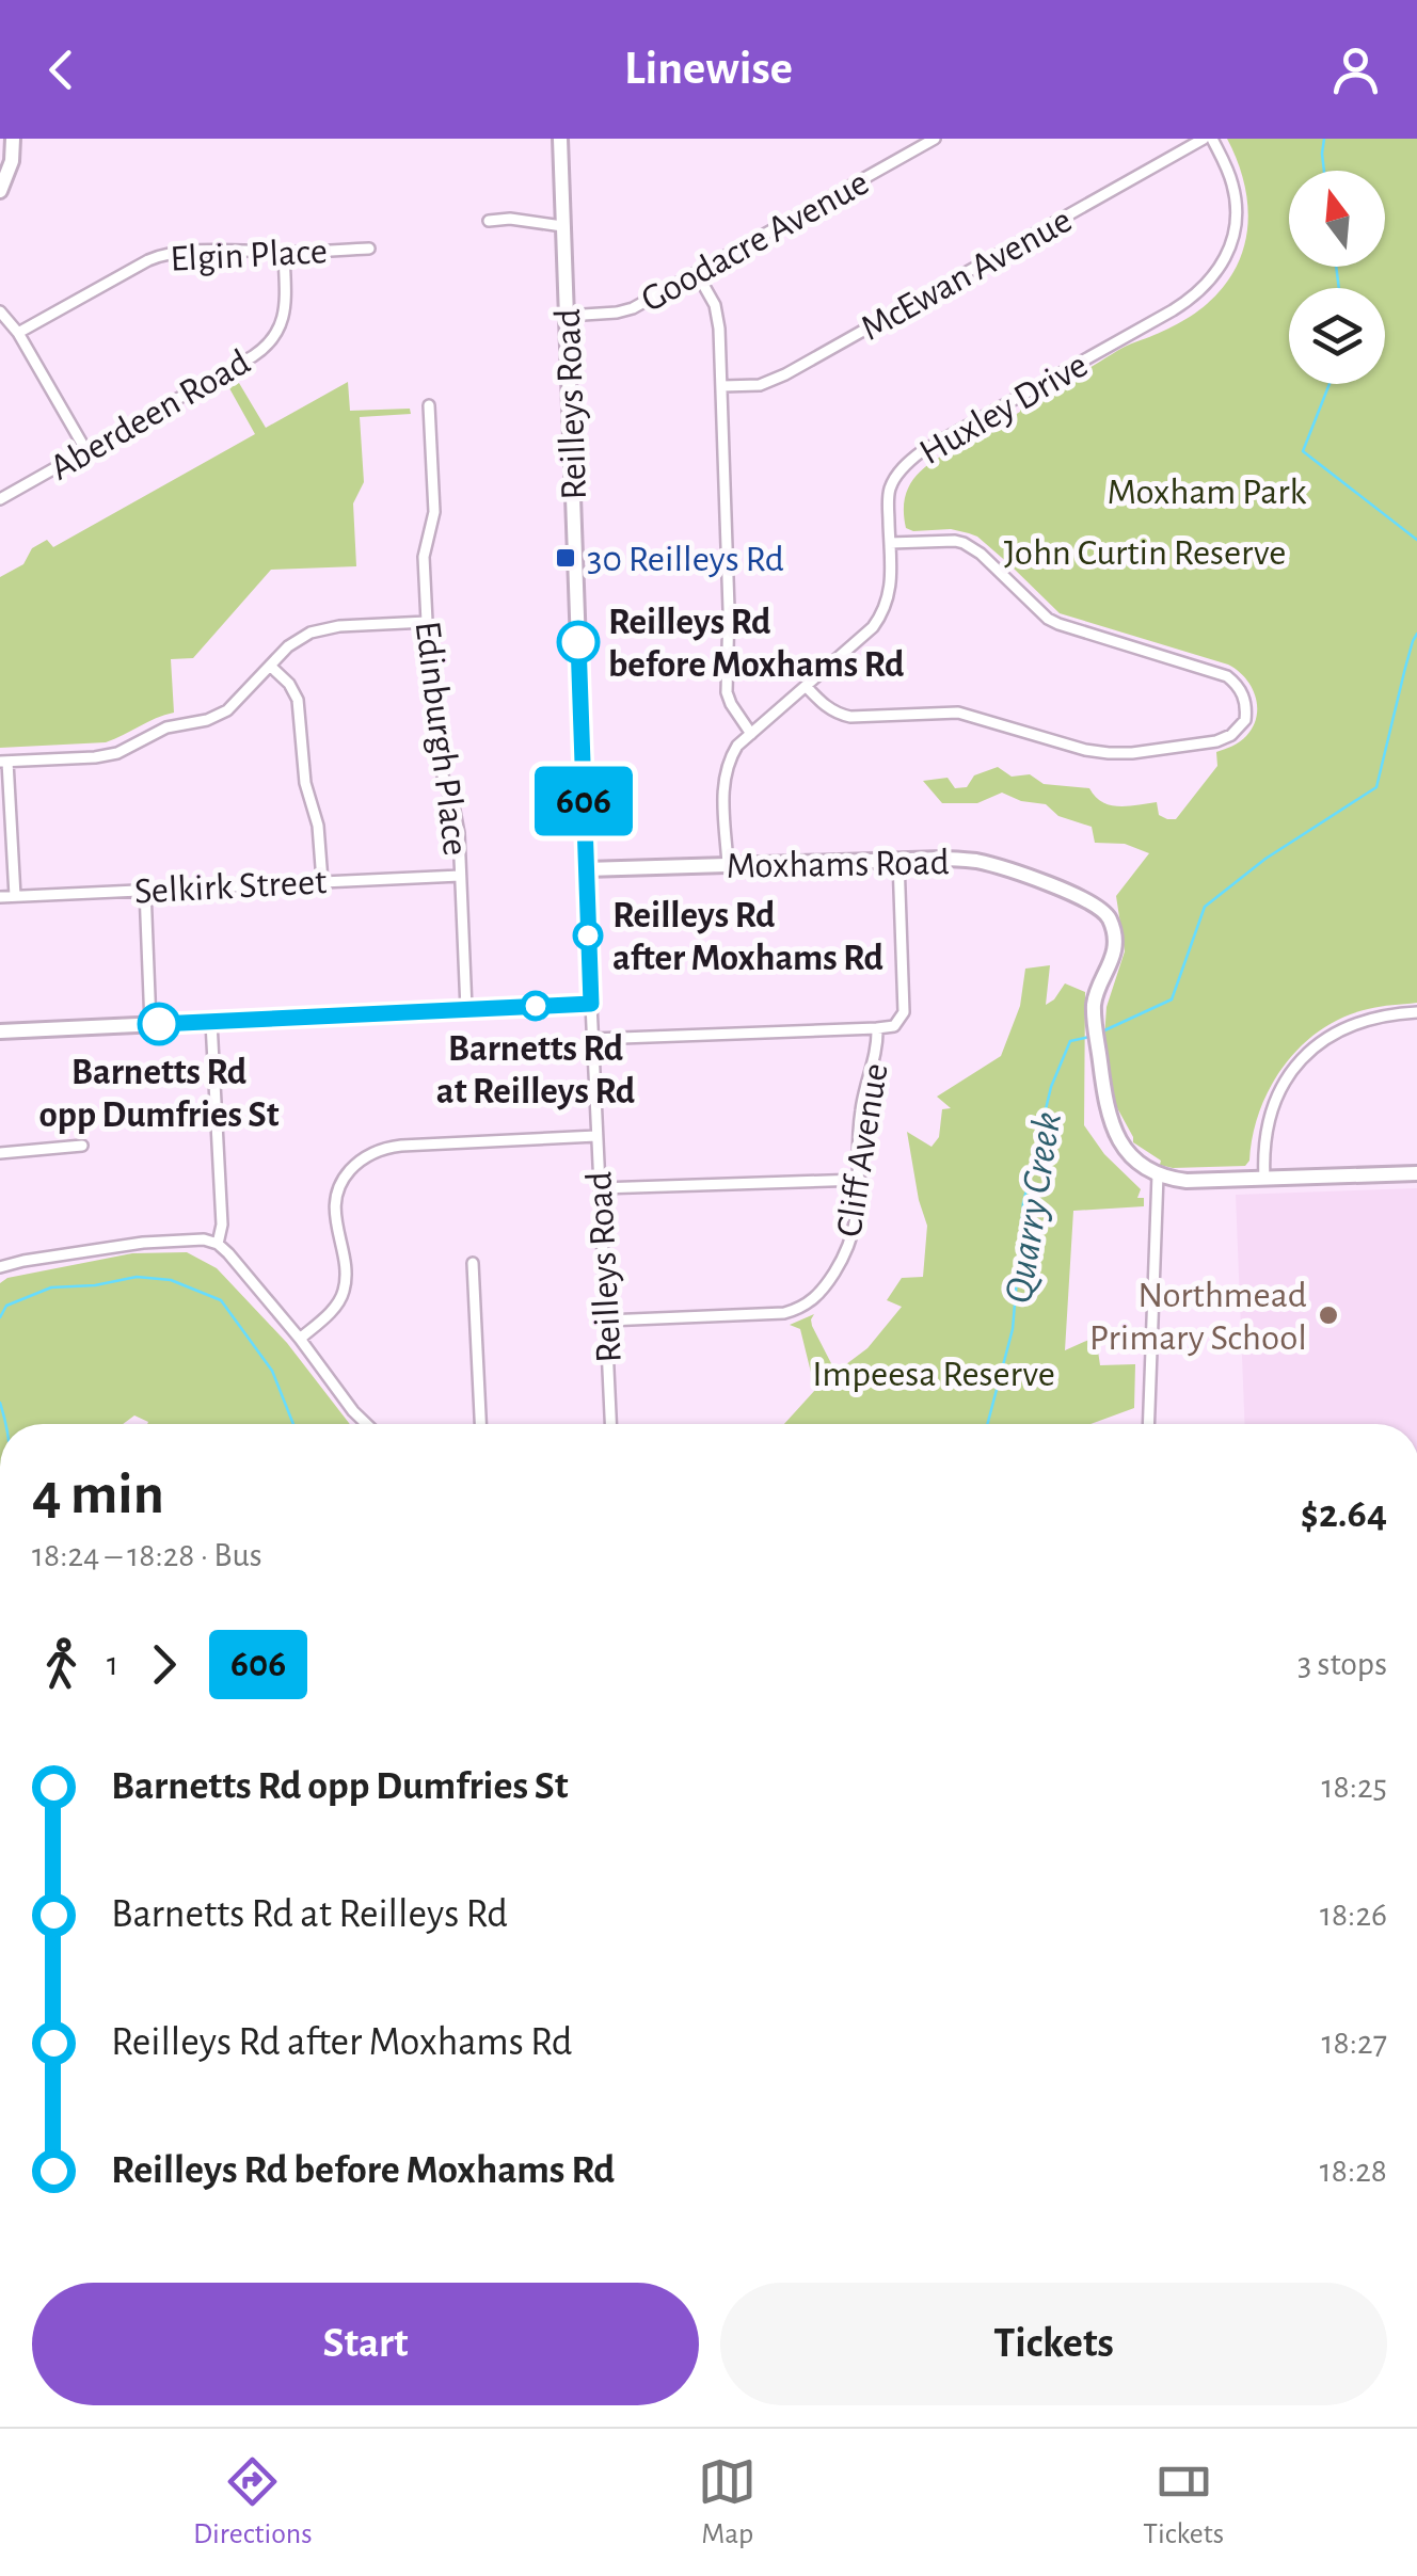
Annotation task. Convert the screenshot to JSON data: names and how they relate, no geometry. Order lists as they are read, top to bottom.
{
  "streets": {
    "street": [
      "Goodacre Avenue",
      "Elgin Place",
      "McEwan Avenue",
      "Reilleys Road",
      "Huxley Drive",
      "Aberdeen Road",
      "Edinburgh Place",
      "Moxhams Road",
      "Selkirk Street",
      "Cliff Avenue"
    ]
  },
  "crossings": [
    ["Goodacre Avenue", "Reilleys Road"],
    ["Elgin Place", "Aberdeen Road"],
    ["Reilleys Road", "Moxhams Road"],
    ["Reilleys Road", "Cliff Avenue"],
    ["Huxley Drive", "Moxhams Road"],
    ["Edinburgh Place", "Selkirk Street"],
    ["Moxhams Road", "Cliff Avenue"]
  ],
  "water": ["Quarry Creek"],
  "parks": ["Moxham Park", "John Curtin Reserve", "Impeesa Reserve"],
  "places": {
    "transit": ["30 Reilleys Rd"],
    "other": [
      "Reilleys Rd before Moxhams Rd",
      "Reilleys Rd after Moxhams Rd",
      "Barnetts Rd at Reilleys Rd",
      "Barnetts Rd opp Dumfries St",
      "Northmead Primary School"
    ]
  },
  "lines": ["bus line 606"],
  "north": "top",
  "page": {
    "header": "Linewise",
    "on_map": "606",
    "heading": ["4 min", "18:24 – 18:28 · Bus", "$2.64"],
    "legs": ["1", "606", "3 stops"],
    "list": [
      {
        "name": "Barnetts Rd opp Dumfries St",
        "value": "18:25"
      },
      {
        "name": "Barnetts Rd at Reilleys Rd",
        "value": "18:26"
      },
      {
        "name": "Reilleys Rd after Moxhams Rd",
        "value": "18:27"
      },
      {
        "name": "Reilleys Rd before Moxhams Rd",
        "value": "18:28"
      }
    ],
    "buttons": ["Start", "Tickets"],
    "tabs": ["Directions", "Map", "Tickets"]
  }
}
